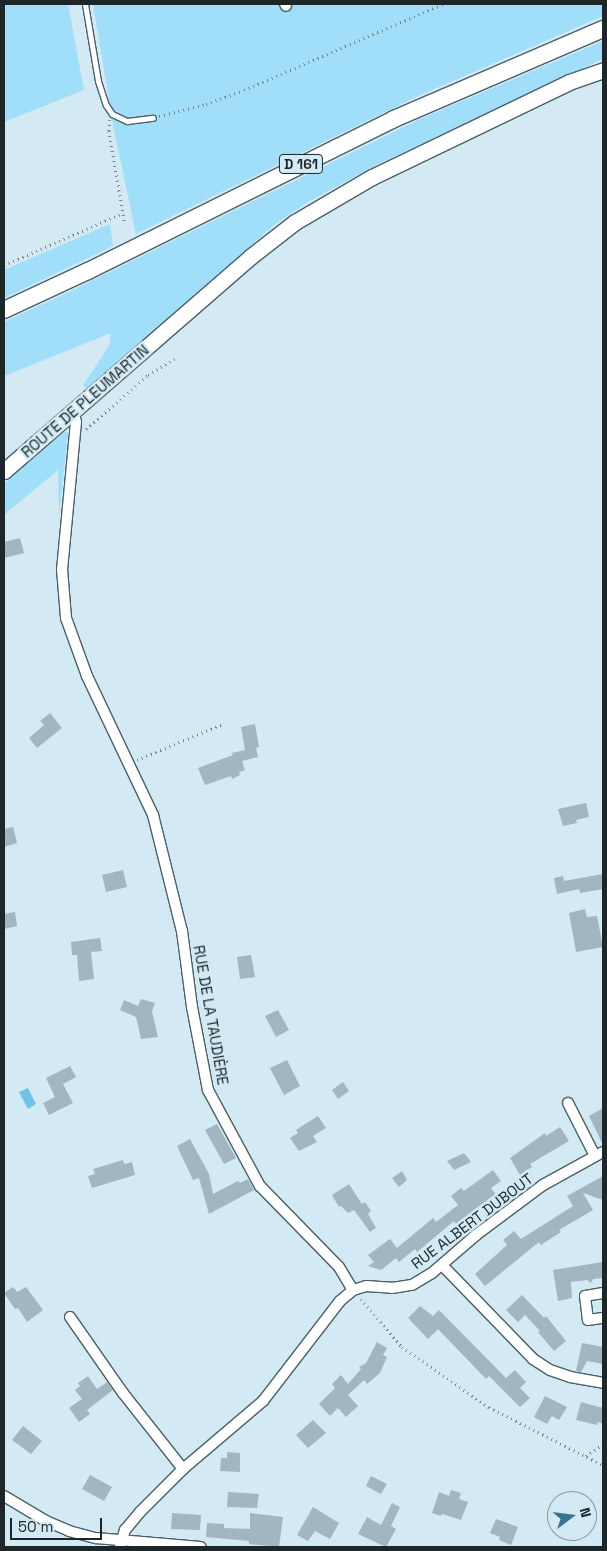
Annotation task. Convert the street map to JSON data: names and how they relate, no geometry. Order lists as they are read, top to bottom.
{
  "streets": {
    "main road": ["D 161", "ROUTE DE PLEUMARTIN"],
    "street": ["RUE DE LA TAUDIÈRE", "RUE ALBERT DUBOUT"]
  },
  "crossings": [
    ["ROUTE DE PLEUMARTIN", "RUE DE LA TAUDIÈRE"],
    ["RUE DE LA TAUDIÈRE", "RUE ALBERT DUBOUT"]
  ],
  "scale_bar": "50 m",
  "north": "right"
}
